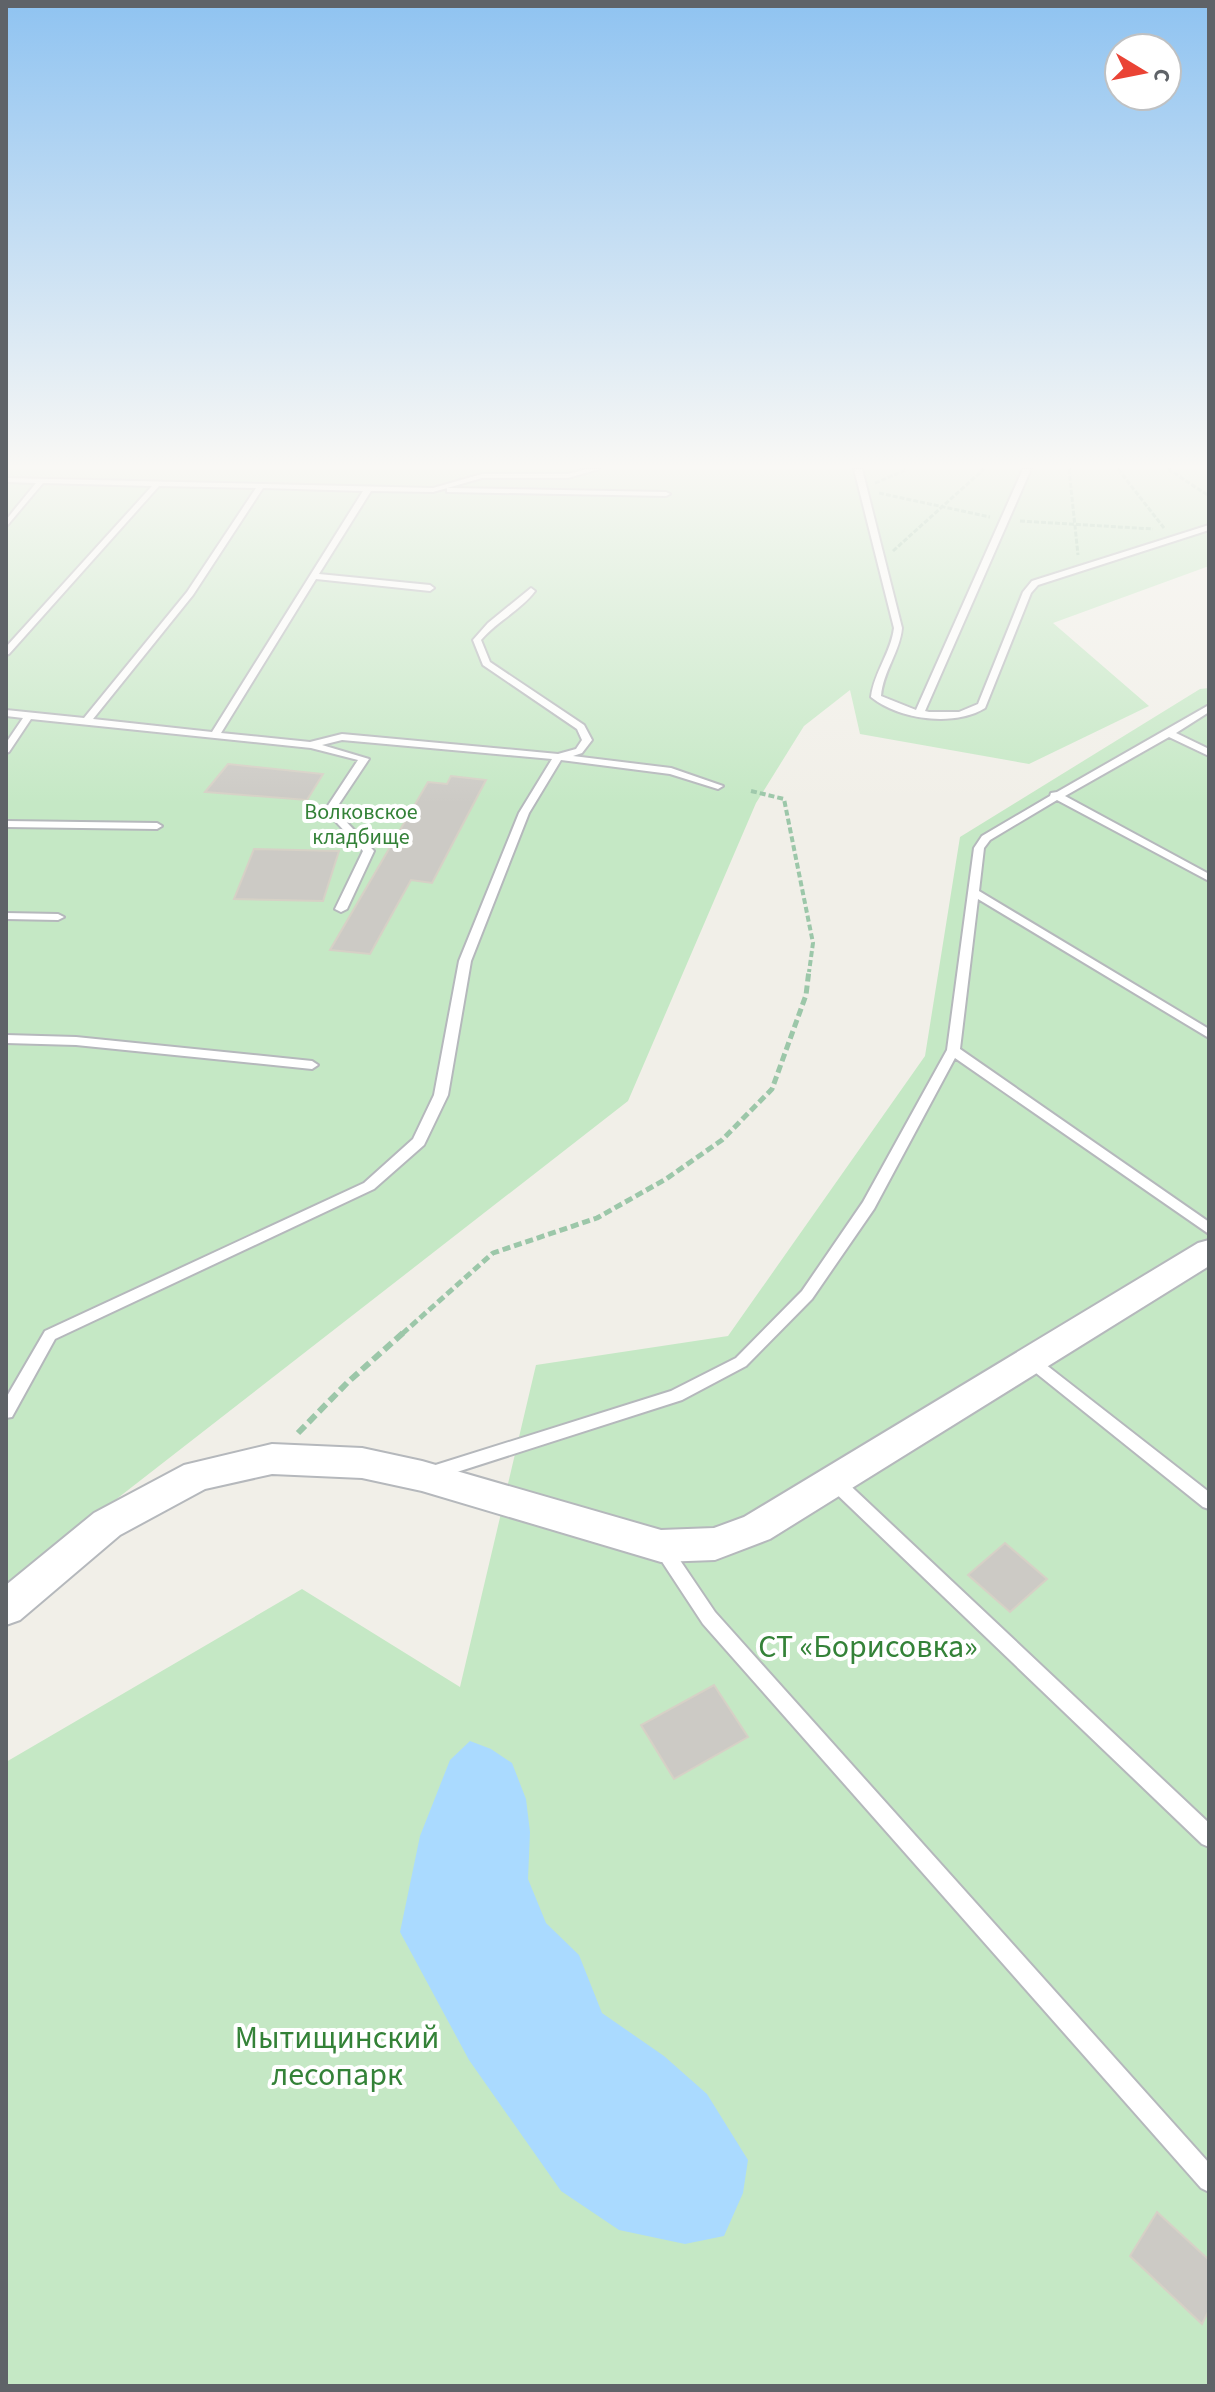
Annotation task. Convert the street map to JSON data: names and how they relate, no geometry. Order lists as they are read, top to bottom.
{
  "parks": ["Волковское кладбище", "СТ «Борисовка»", "Мытищинский лесопарк"],
  "north": "right"
}
